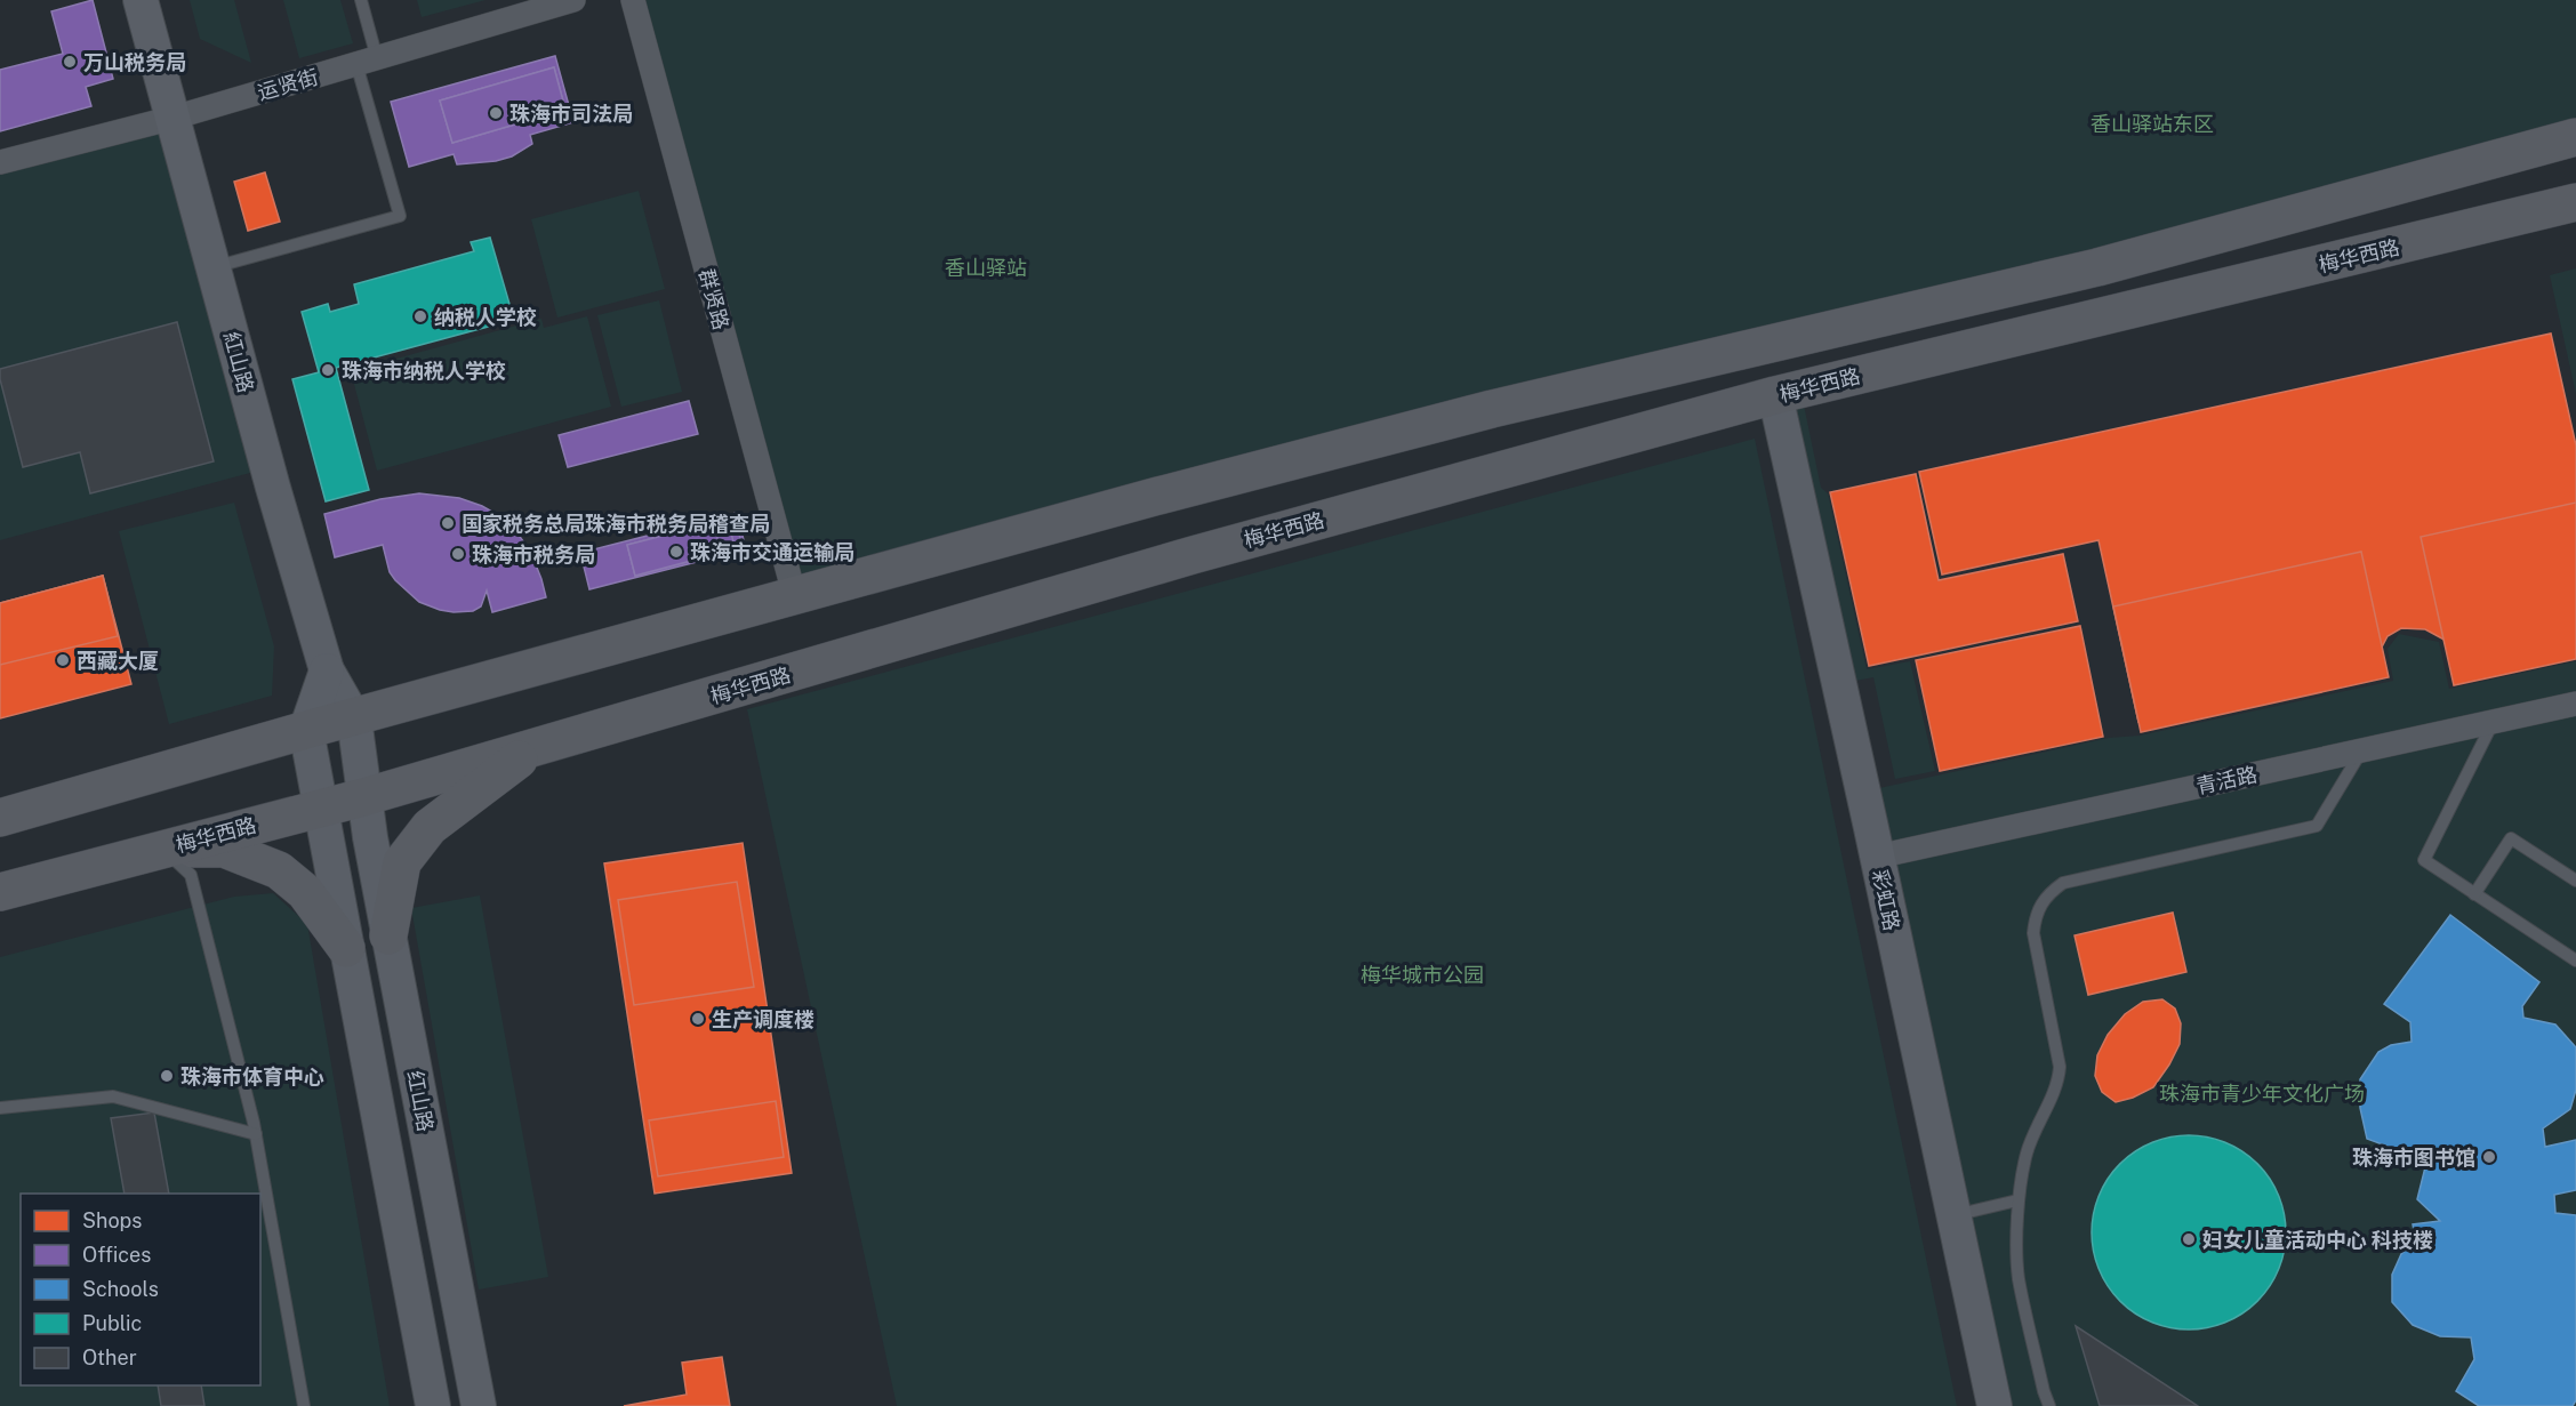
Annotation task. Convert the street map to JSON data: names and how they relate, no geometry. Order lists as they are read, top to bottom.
{
  "streets": {
    "main road": ["梅华西路"],
    "street": [
      "运贤街",
      "群贤路",
      "紅山路",
      "青活路",
      "彩虹路",
      "红山路"
    ]
  },
  "crossings": [
    ["运贤街", "紅山路"],
    ["梅华西路", "彩虹路"],
    ["梅华西路", "红山路"],
    ["紅山路", "红山路"],
    ["青活路", "彩虹路"]
  ],
  "parks": [
    "香山驿站东区",
    "香山驿站",
    "梅华城市公园",
    "珠海市青少年文化广场"
  ],
  "places": [
    "万山税务局",
    "珠海市司法局",
    "纳税人学校",
    "珠海市纳税人学校",
    "国家税务总局珠海市税务局稽查局",
    "珠海市交通运输局",
    "珠海市税务局",
    "西藏大厦",
    "生产调度楼",
    "珠海市体育中心",
    "珠海市图书馆",
    "妇女儿童活动中心 科技楼"
  ],
  "legend": [
    "Shops",
    "Offices",
    "Schools",
    "Public",
    "Other"
  ]
}
